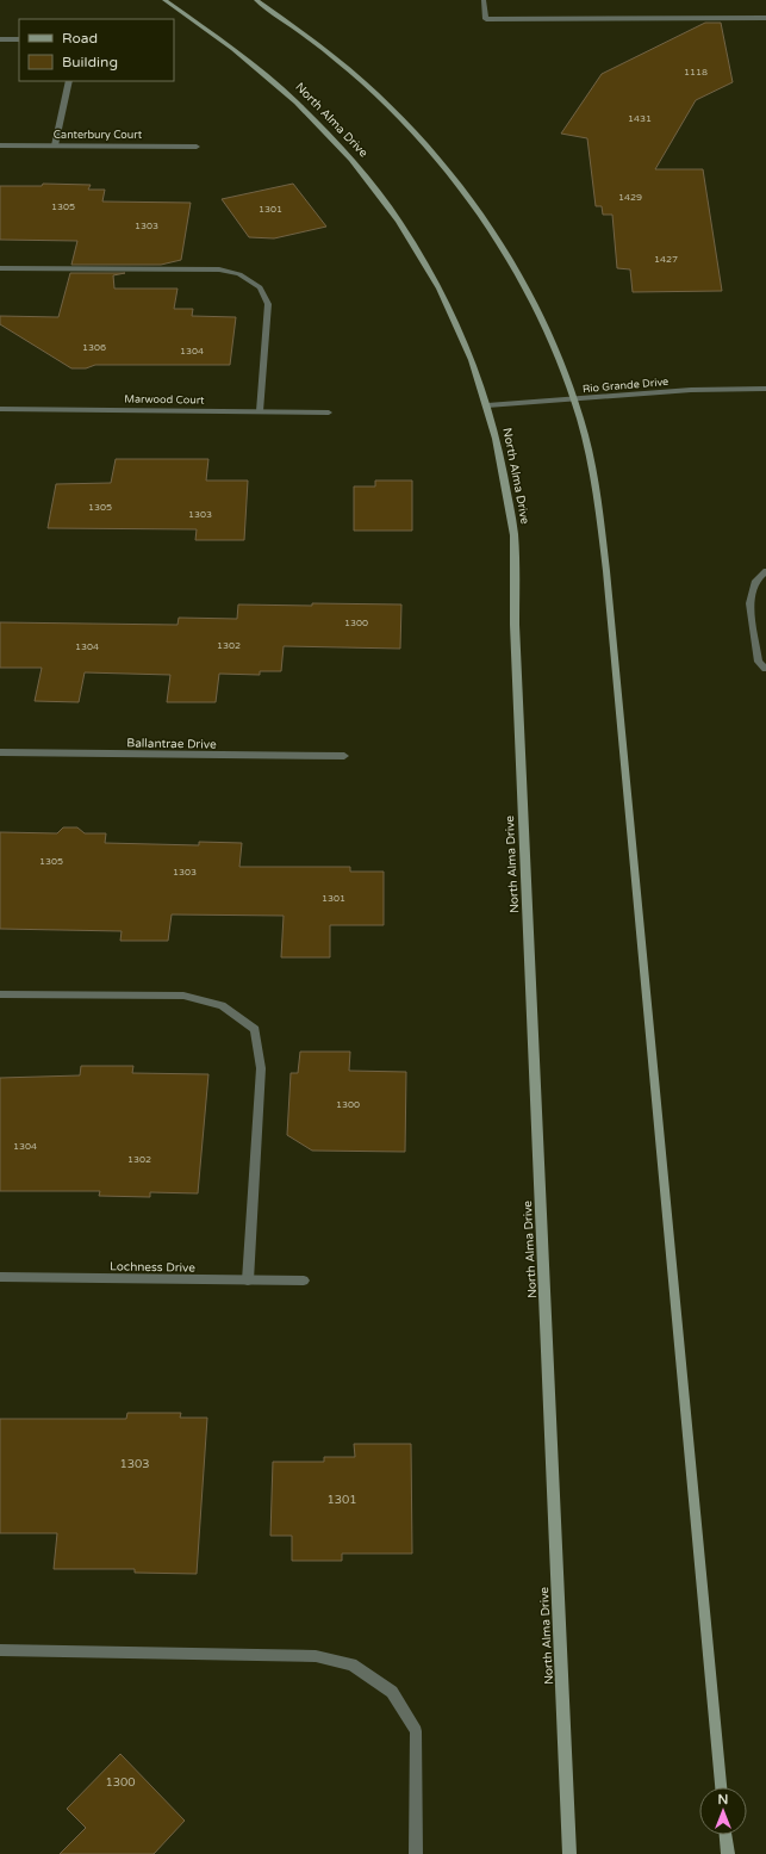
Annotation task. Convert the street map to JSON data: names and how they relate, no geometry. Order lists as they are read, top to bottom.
{
  "streets": {
    "main road": ["North Alma Drive"],
    "street": [
      "Canterbury Court",
      "Rio Grande Drive",
      "Marwood Court",
      "Ballantrae Drive",
      "Lochness Drive"
    ]
  },
  "crossings": [
    ["North Alma Drive", "Rio Grande Drive"]
  ],
  "house_numbers": [
    "1118",
    "1431",
    "1429",
    "1305",
    "1301",
    "1303",
    "1427",
    "1306",
    "1304",
    "1305",
    "1303",
    "1300",
    "1302",
    "1304",
    "1305",
    "1303",
    "1301",
    "1300",
    "1304",
    "1302",
    "1303",
    "1301",
    "1300"
  ],
  "legend": ["Road", "Building"],
  "north": "top"
}
